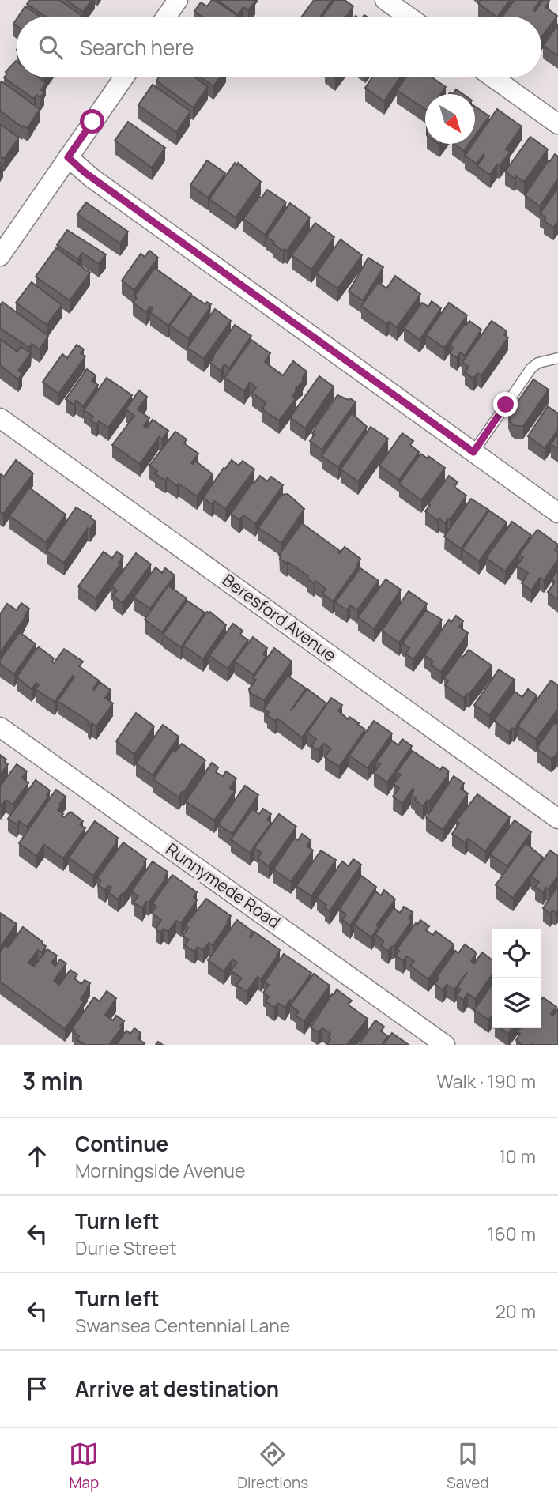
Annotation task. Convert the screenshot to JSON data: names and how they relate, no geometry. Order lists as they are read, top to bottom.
{
  "streets": {
    "street": ["Beresford Avenue", "Runnymede Road"]
  },
  "north": "bottom right",
  "page": {
    "search": "Search here",
    "heading": ["3 min", "Walk · 190 m"],
    "list": [
      ["Continue", "Morningside Avenue", "10 m"],
      ["Turn left", "Durie Street", "160 m"],
      ["Turn left", "Swansea Centennial Lane", "20 m"],
      "Arrive at destination"
    ],
    "nav": ["Map", "Directions", "Saved"]
  }
}
